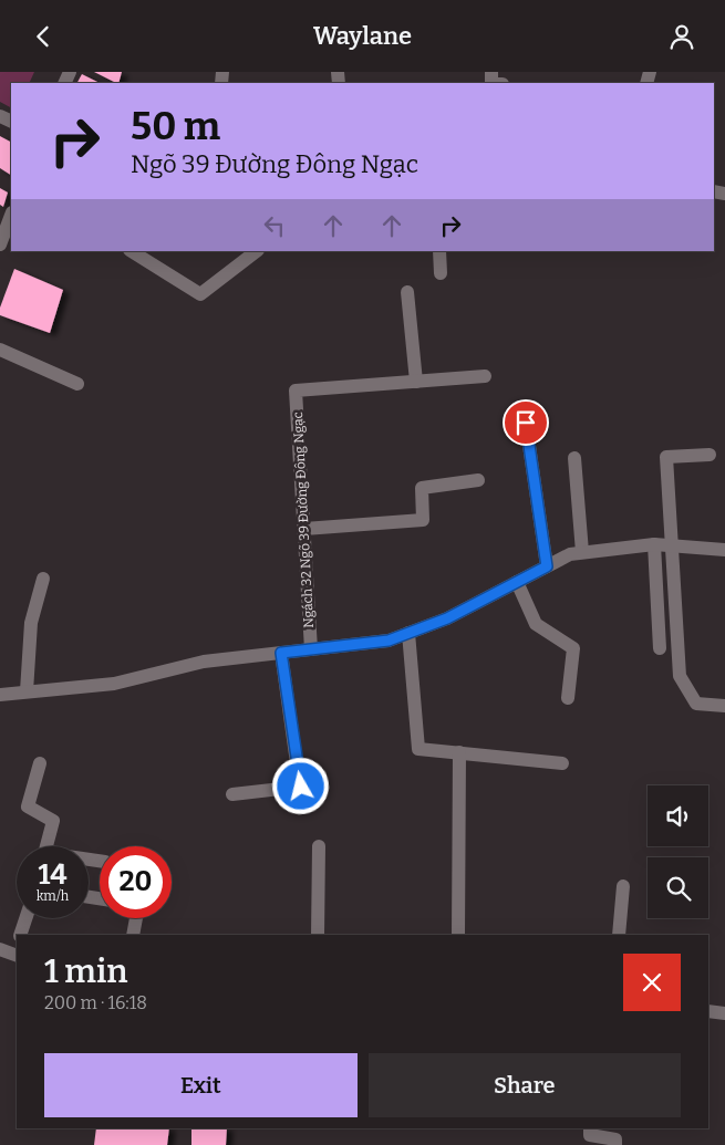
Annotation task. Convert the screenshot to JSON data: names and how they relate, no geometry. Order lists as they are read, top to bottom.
{
  "streets": {
    "street": ["Ngách 32 Ngõ 39 Đường Đông Ngạc"]
  },
  "page": {
    "header": "Waylane",
    "turn": ["50 m", "Ngõ 39 Đường Đông Ngạc"],
    "speed": "14 km/h",
    "limit": "20",
    "heading": ["1 min", "200 m · 16:18"],
    "buttons": ["Exit", "Share"]
  }
}
